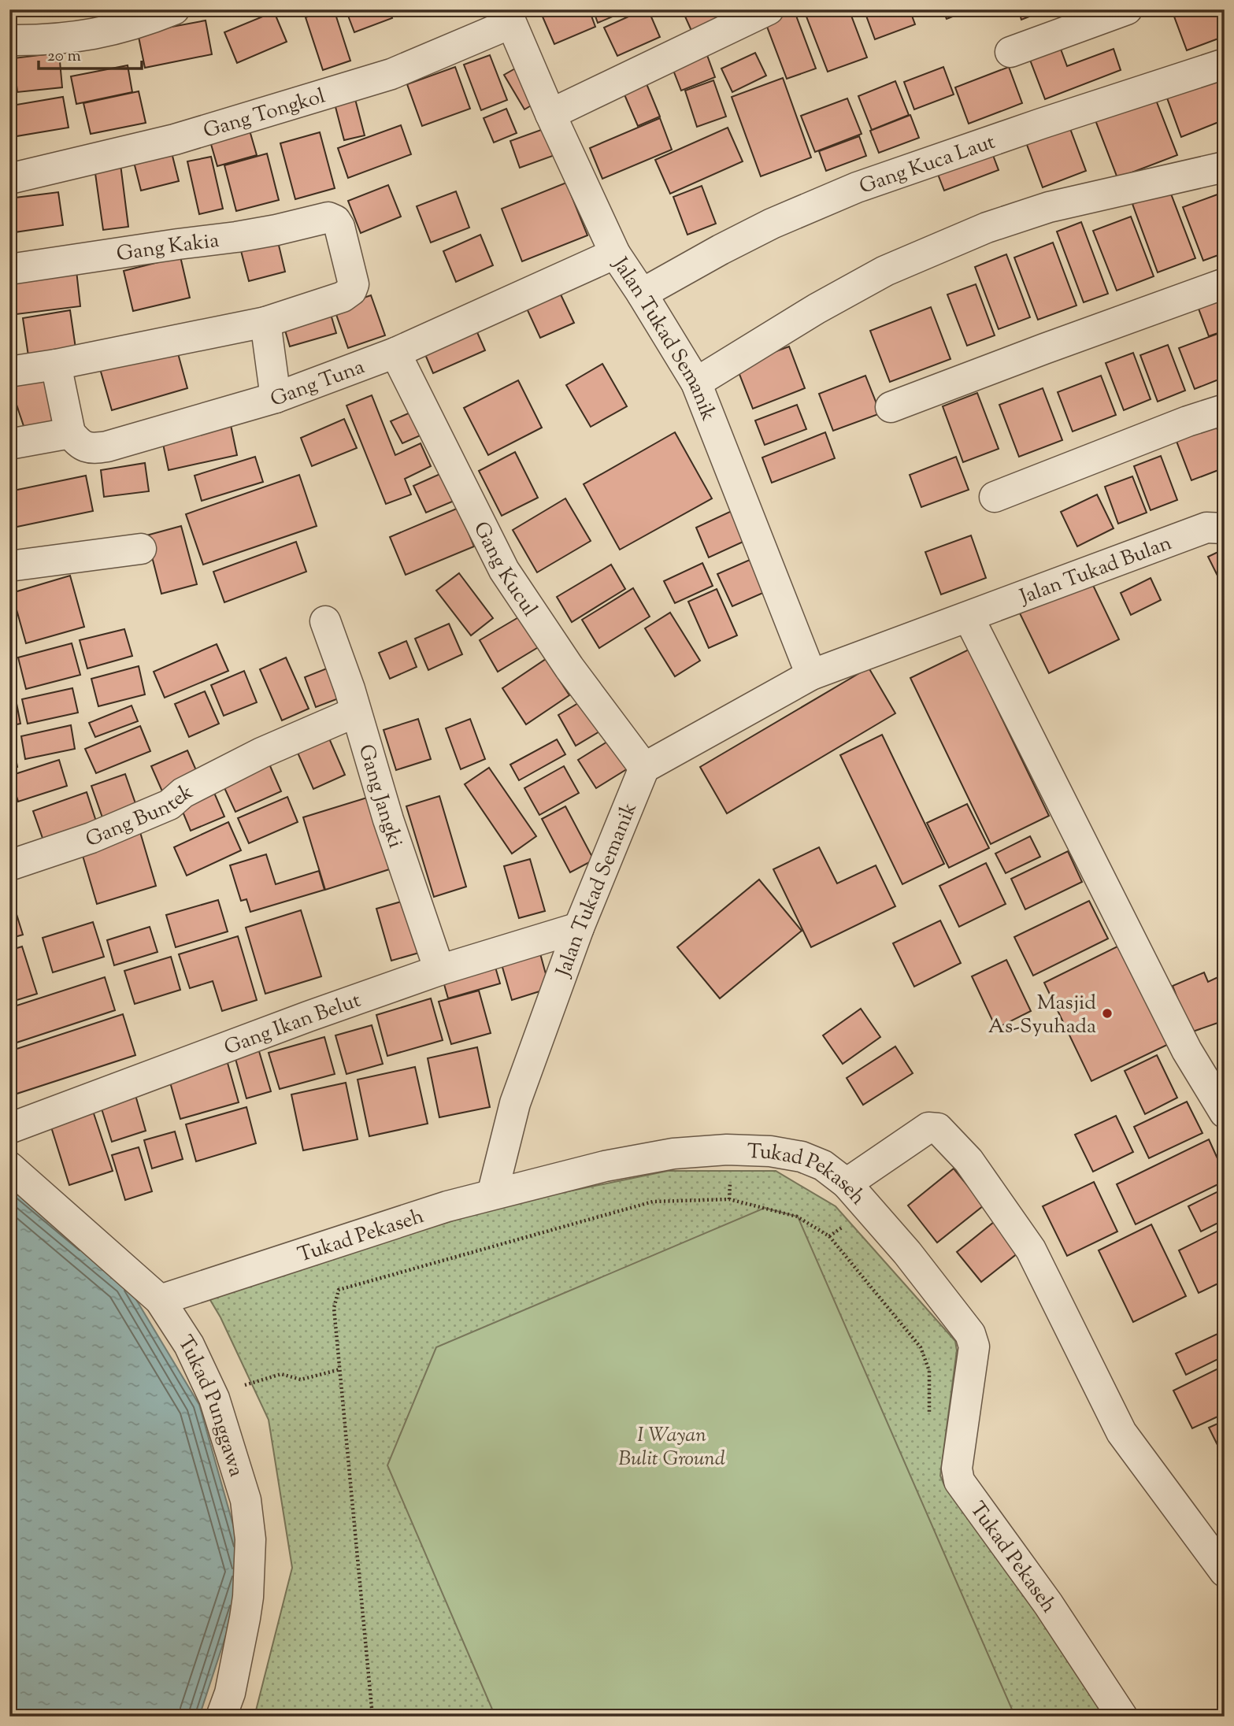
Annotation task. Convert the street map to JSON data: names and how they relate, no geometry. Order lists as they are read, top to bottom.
{
  "streets": {
    "street": [
      "Gang Tongkol",
      "Gang Kuca Laut",
      "Gang Kakia",
      "Jalan Tukad Semanik",
      "Gang Tuna",
      "Gang Kucul",
      "Jalan Tukad Bulan",
      "Gang Jangki",
      "Gang Buntek",
      "Gang Ikan Belut",
      "Tukad Pekaseh",
      "Tukad Punggawa"
    ]
  },
  "crossings": [
    ["Gang Tongkol", "Jalan Tukad Semanik"],
    ["Gang Kuca Laut", "Jalan Tukad Semanik"],
    ["Jalan Tukad Semanik", "Gang Tuna"],
    ["Jalan Tukad Semanik", "Gang Kucul"],
    ["Jalan Tukad Semanik", "Gang Ikan Belut"],
    ["Jalan Tukad Semanik", "Tukad Pekaseh"],
    ["Gang Tuna", "Gang Kucul"],
    ["Gang Jangki", "Gang Buntek"],
    ["Gang Jangki", "Gang Ikan Belut"],
    ["Tukad Pekaseh", "Tukad Punggawa"]
  ],
  "parks": ["I Wayan Bulit Ground"],
  "places": ["Masjid As-Syuhada"],
  "scale_bar": "20 m"
}
